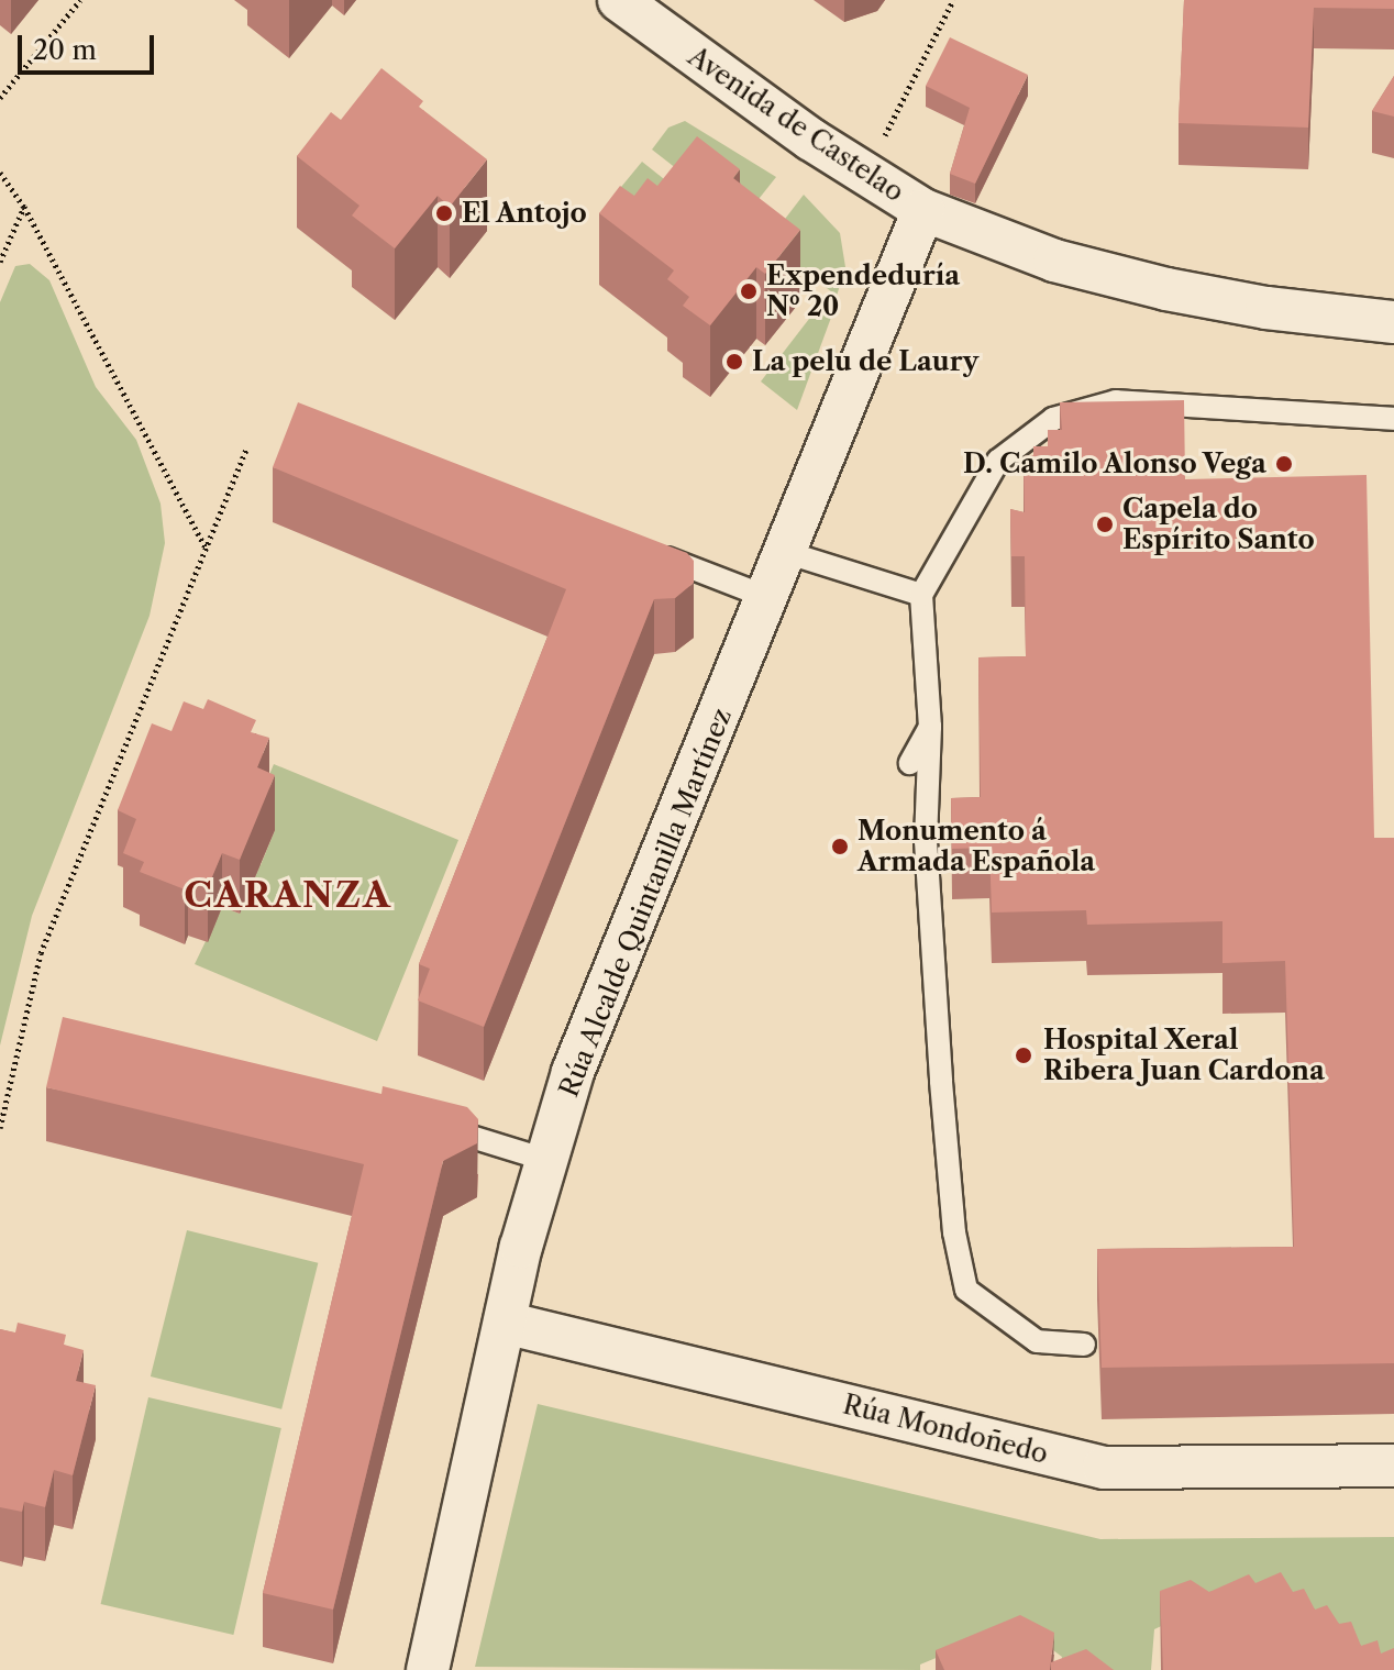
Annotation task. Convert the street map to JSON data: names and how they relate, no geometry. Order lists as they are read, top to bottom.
{
  "streets": {
    "street": ["Avenida de Castelao", "Rúa Alcalde Quintanilla Martínez", "Rúa Mondoñedo"]
  },
  "crossings": [
    ["Avenida de Castelao", "Rúa Alcalde Quintanilla Martínez"],
    ["Rúa Alcalde Quintanilla Martínez", "Rúa Mondoñedo"]
  ],
  "districts": ["CARANZA"],
  "places": [
    "El Antojo",
    "Expendeduría Nº 20",
    "La pelu de Laury",
    "D. Camilo Alonso Vega",
    "Capela do Espírito Santo",
    "Monumento á Armada Española",
    "Hospital Xeral Ribera Juan Cardona"
  ],
  "scale_bar": "20 m"
}
